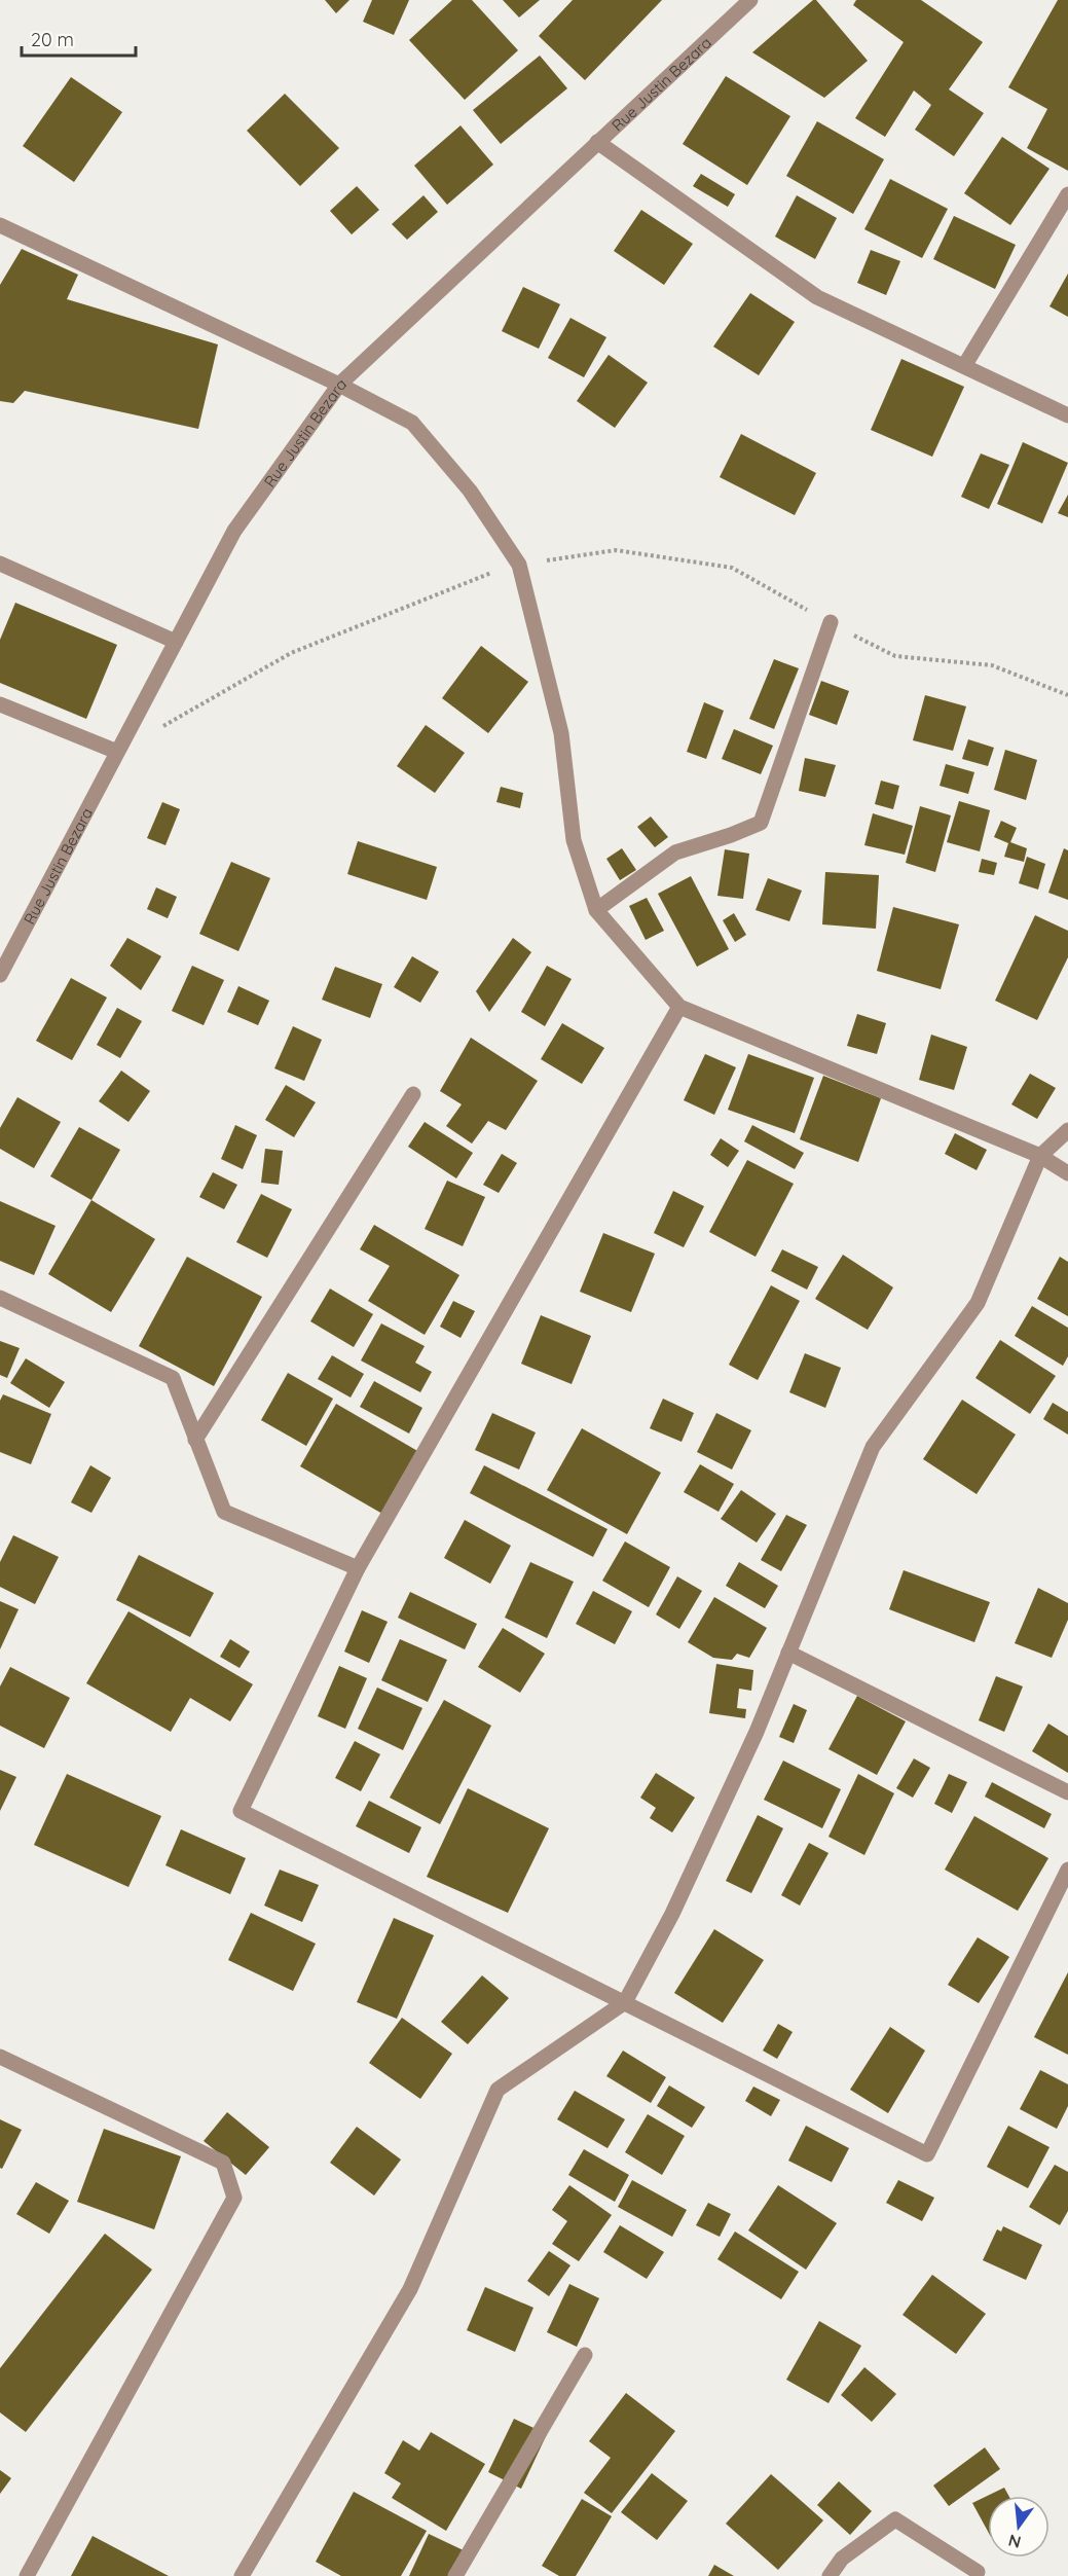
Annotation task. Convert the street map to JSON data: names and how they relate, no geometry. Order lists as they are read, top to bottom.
{
  "streets": {
    "street": ["Rue Justin Bezara"]
  },
  "scale_bar": "20 m",
  "north": "bottom"
}
